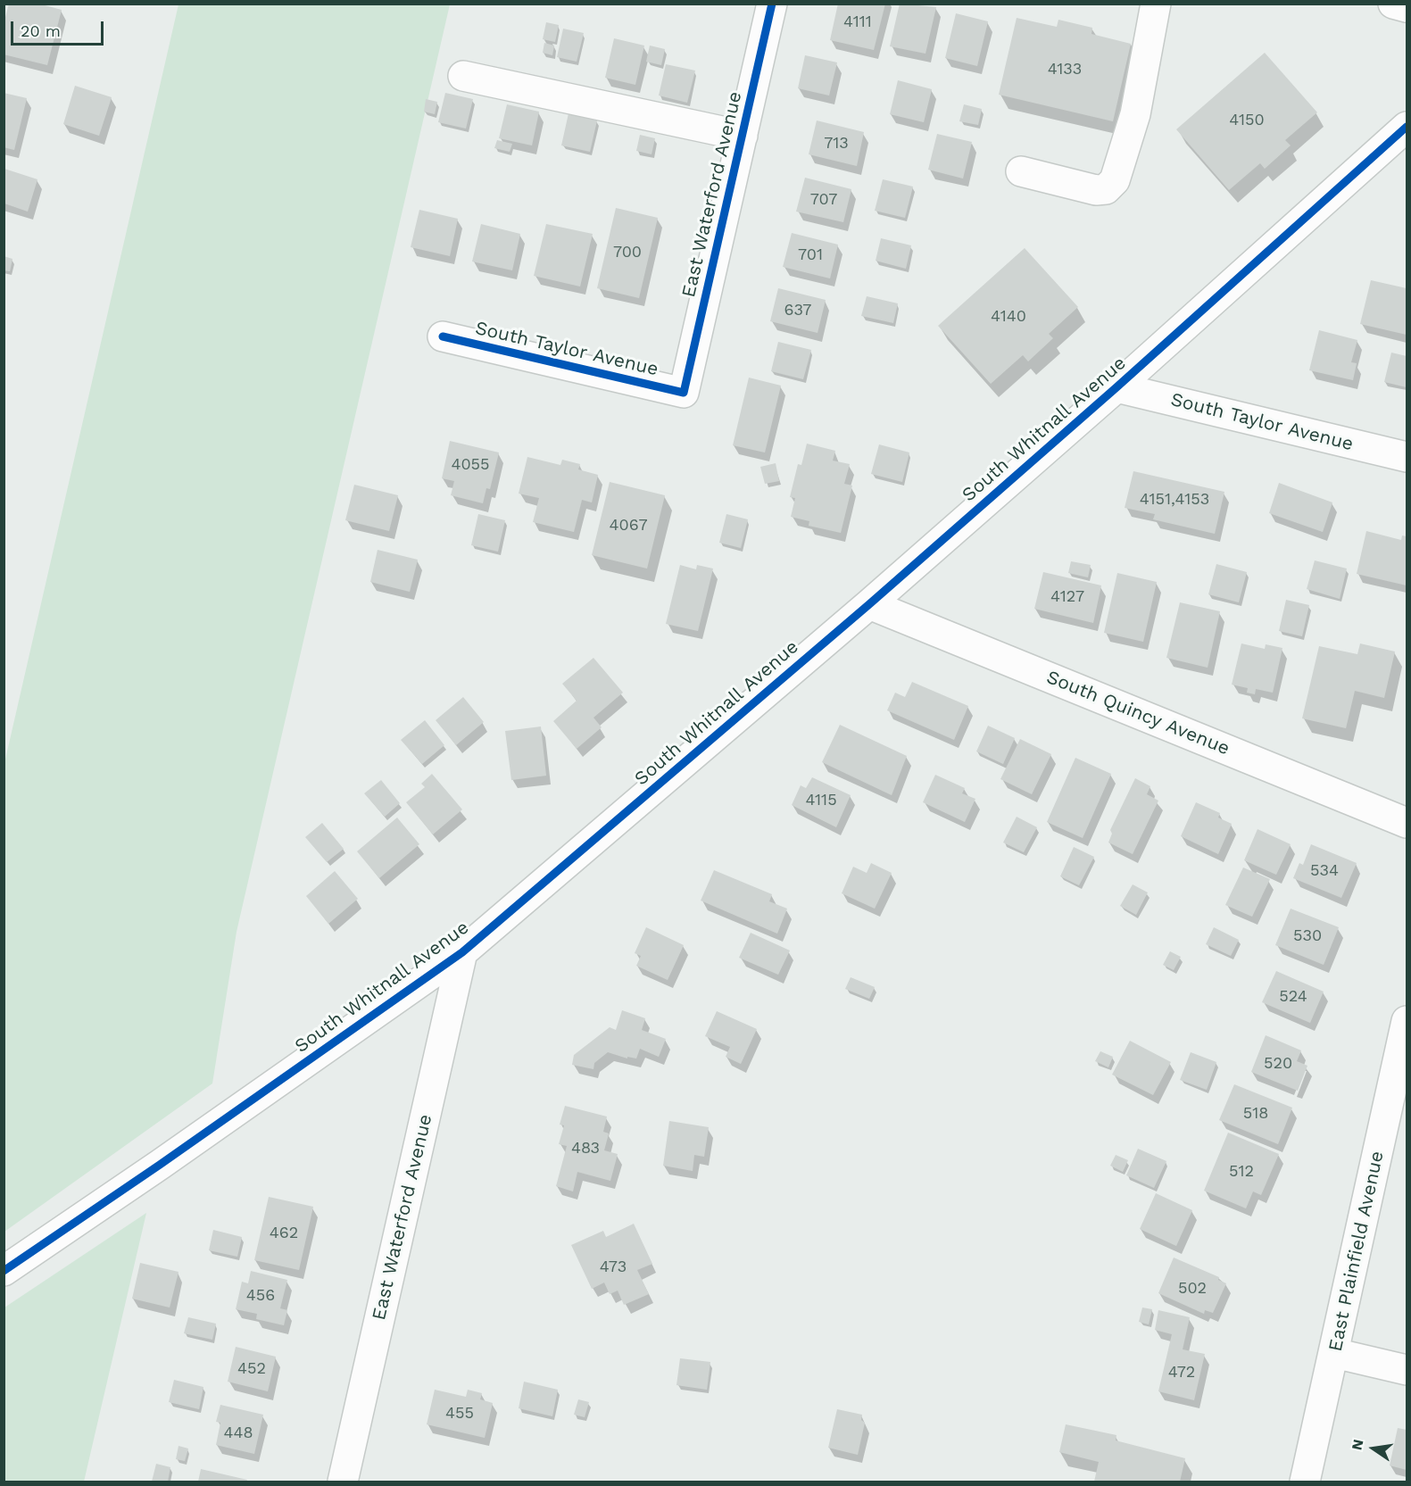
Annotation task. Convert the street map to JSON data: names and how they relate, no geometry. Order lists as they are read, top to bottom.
{
  "streets": {
    "street": [
      "East Waterford Avenue",
      "South Taylor Avenue",
      "South Whitnall Avenue",
      "South Quincy Avenue",
      "East Plainfield Avenue"
    ]
  },
  "crossings": [
    ["East Waterford Avenue", "South Taylor Avenue"],
    ["East Waterford Avenue", "South Whitnall Avenue"],
    ["South Taylor Avenue", "South Whitnall Avenue"],
    ["South Whitnall Avenue", "South Quincy Avenue"]
  ],
  "house_numbers": [
    "4111",
    "4133",
    "4150",
    "713",
    "707",
    "700",
    "701",
    "637",
    "4140",
    "4055",
    "4151,4153",
    "4067",
    "4127",
    "4115",
    "534",
    "530",
    "524",
    "520",
    "518",
    "483",
    "512",
    "462",
    "473",
    "502",
    "456",
    "452",
    "472",
    "455",
    "448"
  ],
  "scale_bar": "20 m",
  "north": "left"
}
